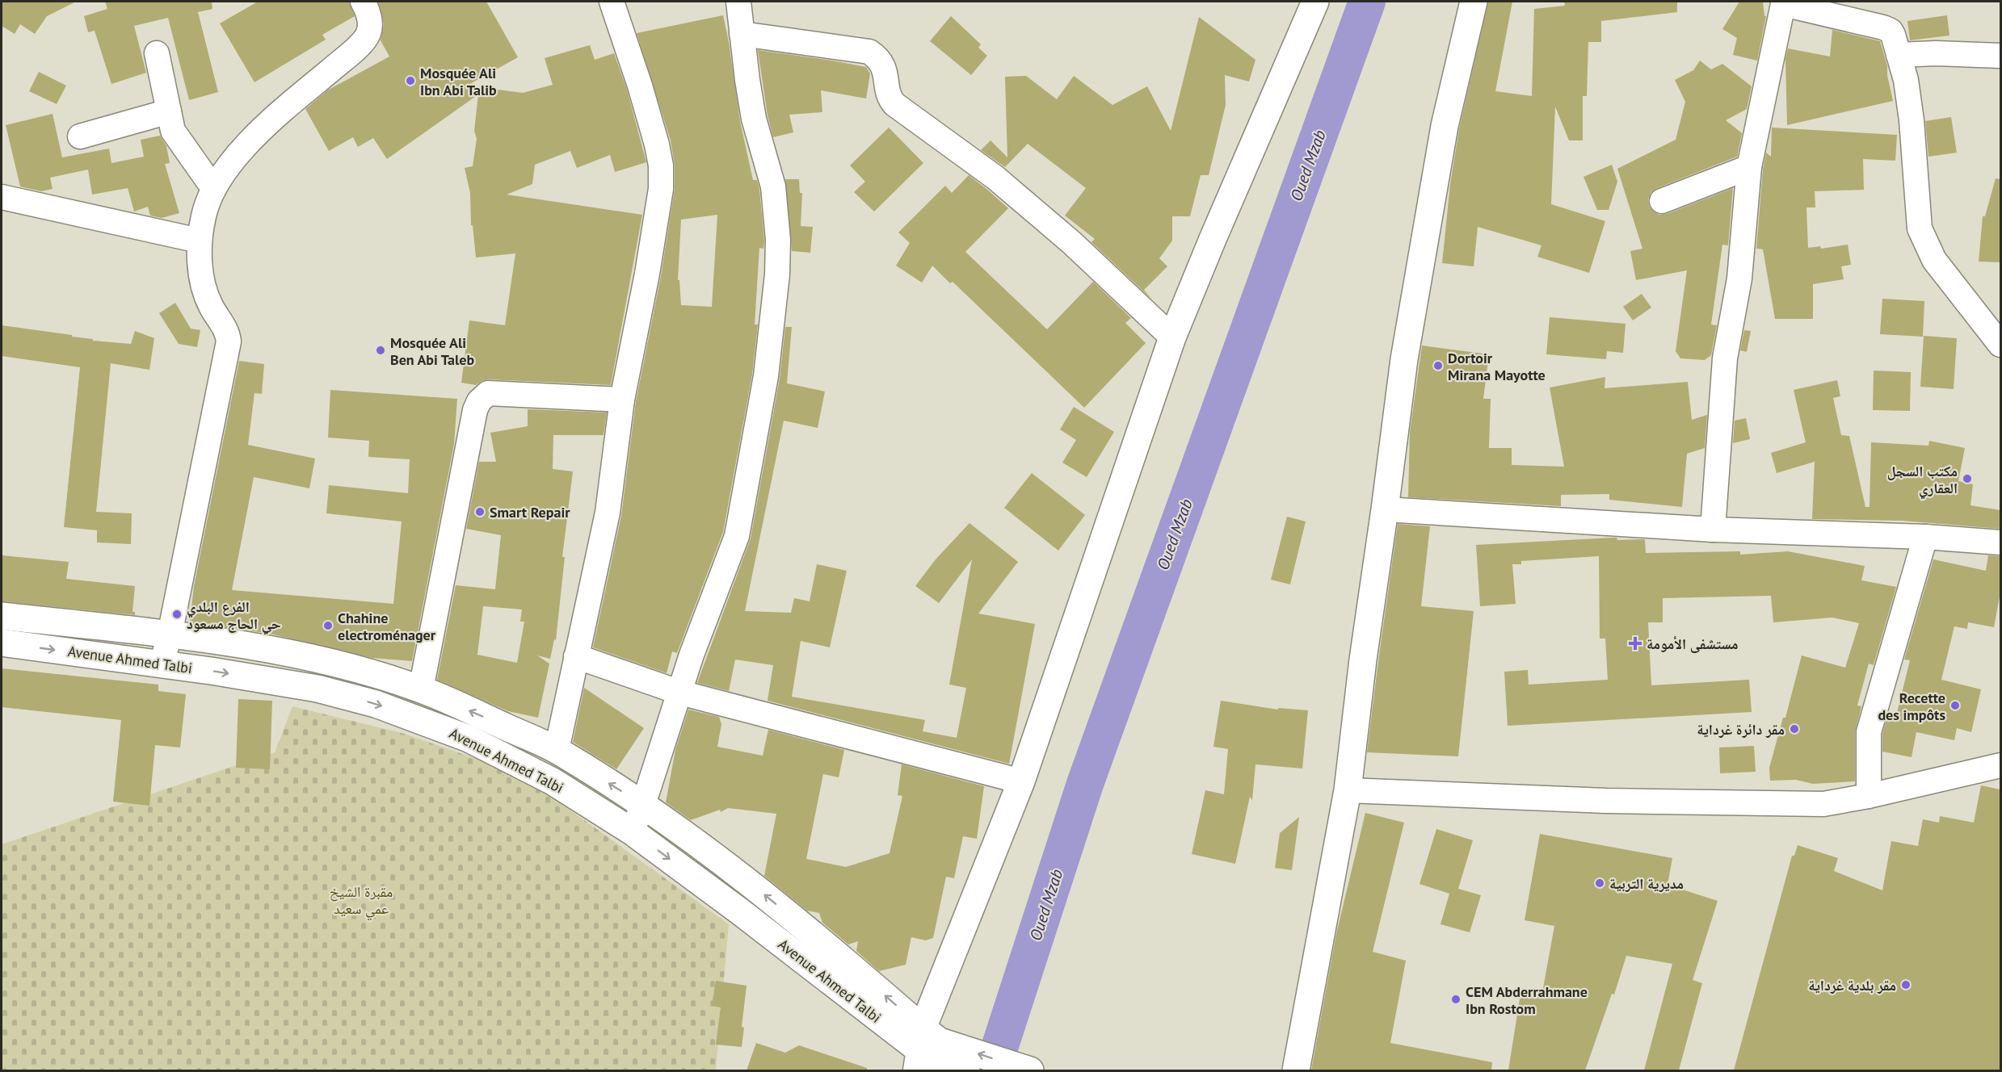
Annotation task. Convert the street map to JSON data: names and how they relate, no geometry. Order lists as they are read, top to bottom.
{
  "streets": {
    "main road": ["Avenue Ahmed Talbi"]
  },
  "water": ["Oued Mzab"],
  "parks": ["مقبرة الشيخ عمي سعيد"],
  "places": {
    "other": [
      "Mosquée Ali Ibn Abi Talib",
      "Mosquée Ali Ben Abi Taleb",
      "Dortoir Mirana Mayotte",
      "مكتب السجل العقاري",
      "Smart Repair",
      "الفرع البلدي حي الحاج مسعود",
      "Chahine electroménager",
      "Recette des impôts",
      "مقر دائرة غرداية",
      "مديرية التربية",
      "مقر بلدية غرداية",
      "CEM Abderrahmane Ibn Rostom"
    ],
    "health": ["مستشفى الأمومة"]
  }
}
